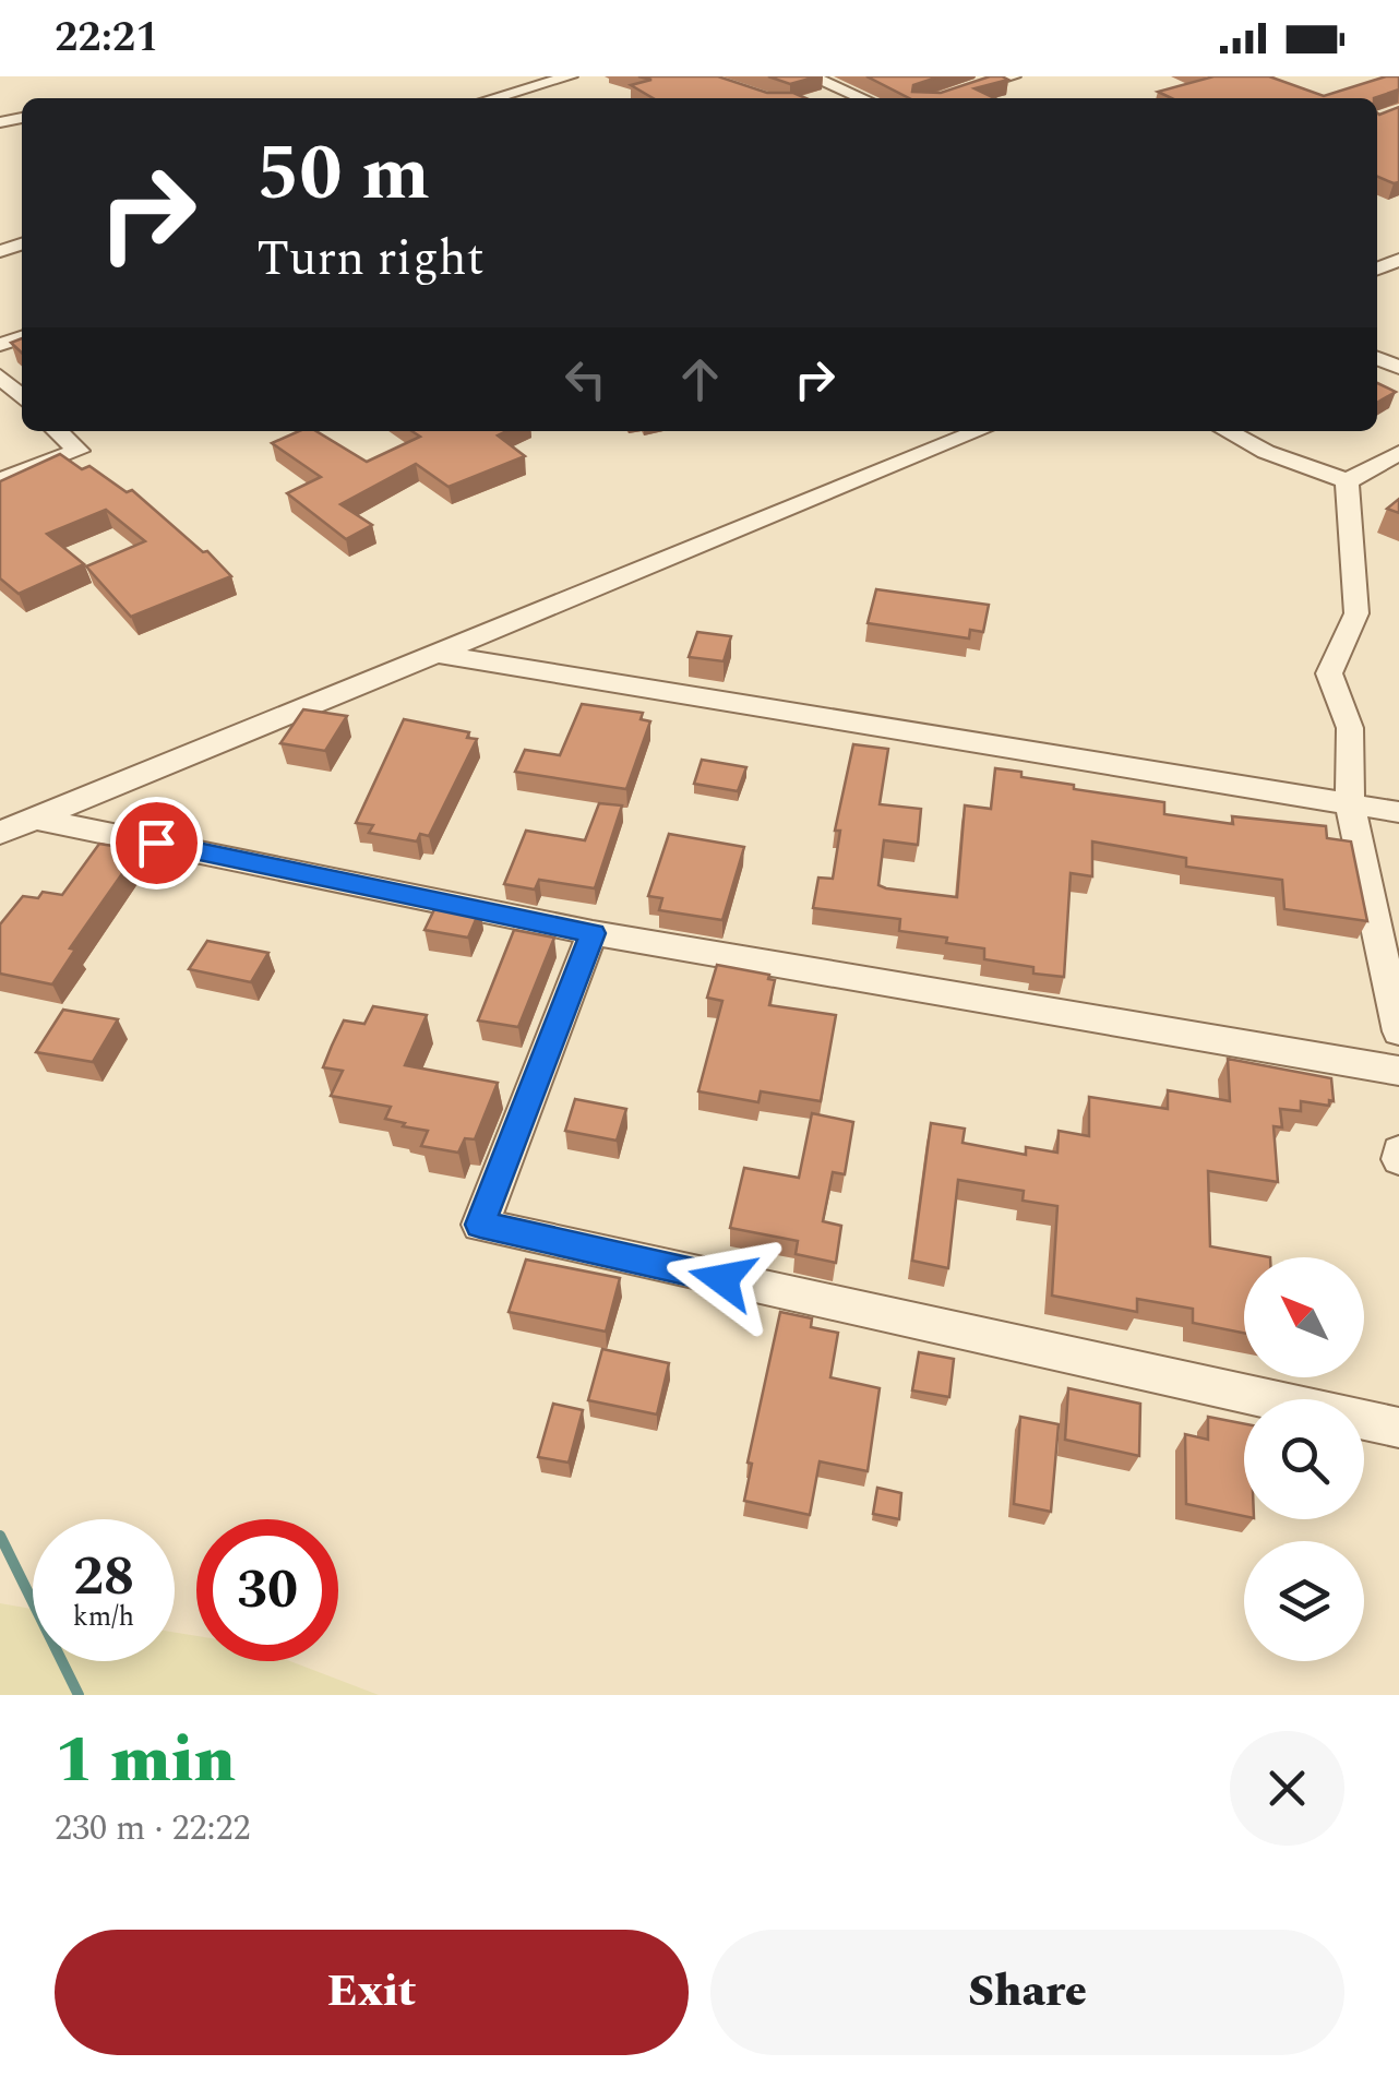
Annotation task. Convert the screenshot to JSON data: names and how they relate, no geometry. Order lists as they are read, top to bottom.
{
  "north": "top left",
  "page": {
    "status": "22:21",
    "turn": ["50 m", "Turn right"],
    "speed": "28 km/h",
    "limit": "30",
    "heading": ["1 min", "230 m · 22:22"],
    "buttons": ["Exit", "Share"]
  }
}
